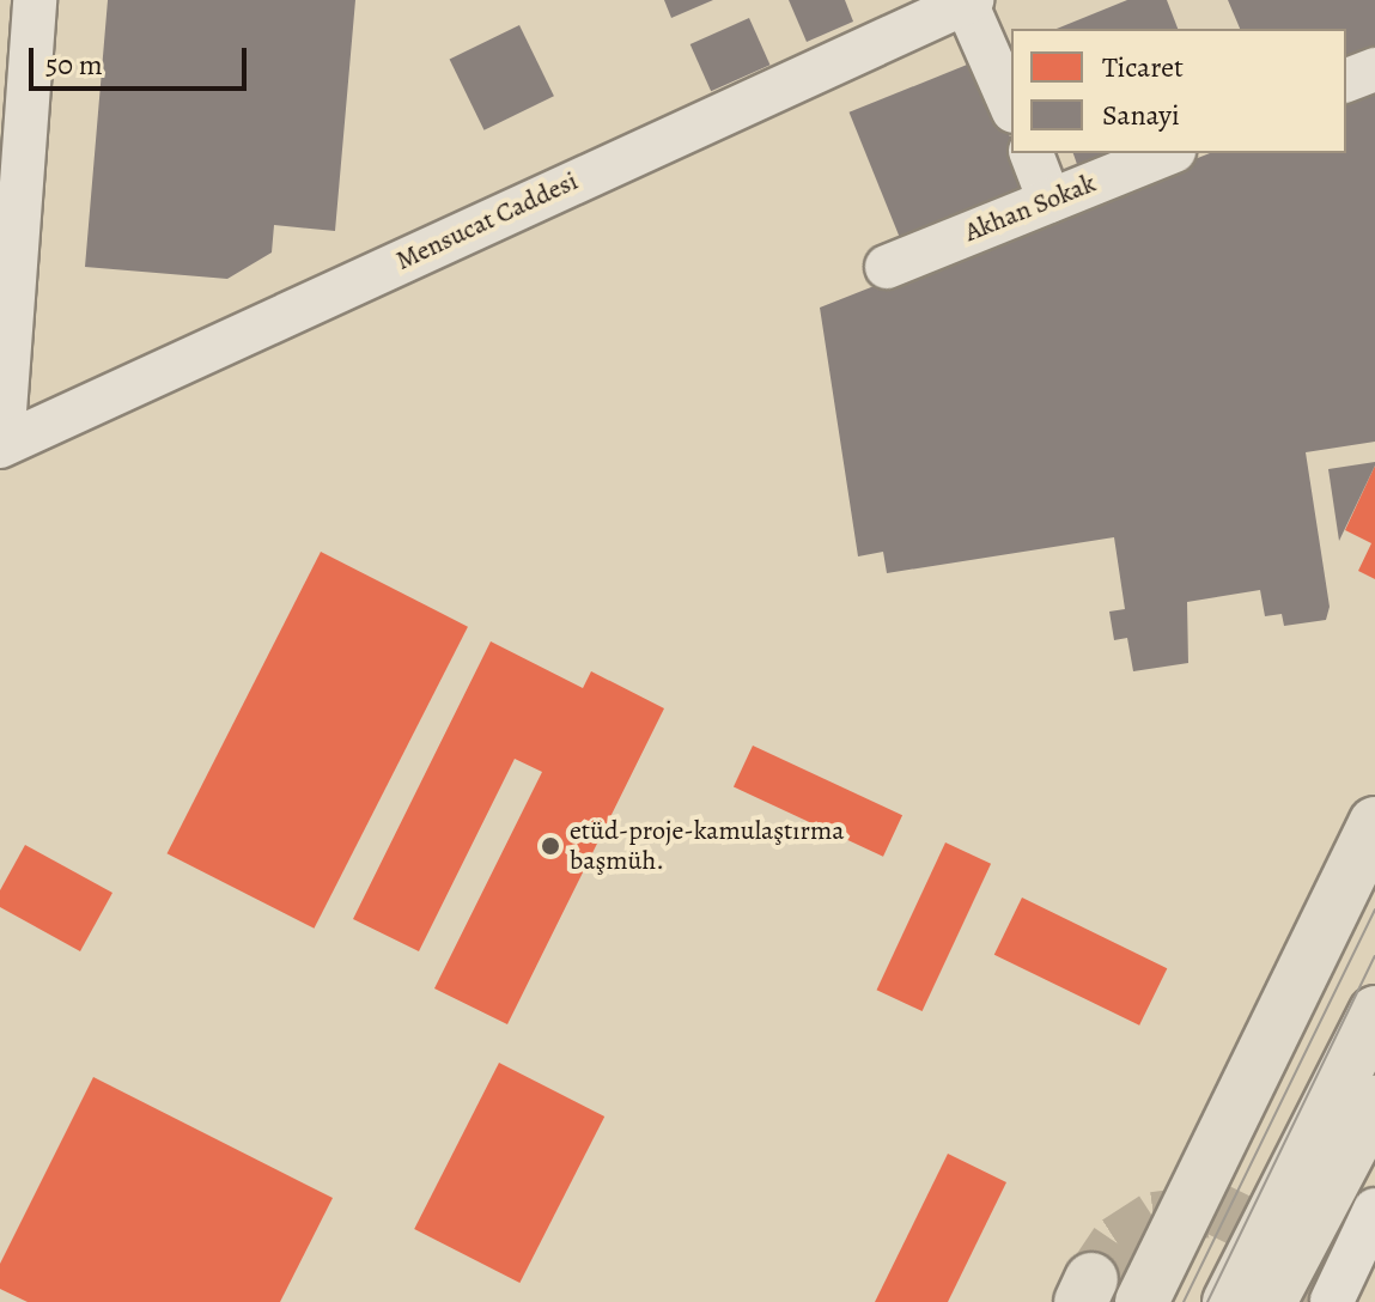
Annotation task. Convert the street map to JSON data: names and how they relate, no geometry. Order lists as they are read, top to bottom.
{
  "streets": {
    "street": ["Akhan Sokak", "Mensucat Caddesi"]
  },
  "places": ["etüd-proje-kamulaştırma başmüh."],
  "legend": ["Ticaret", "Sanayi"],
  "scale_bar": "50 m"
}
